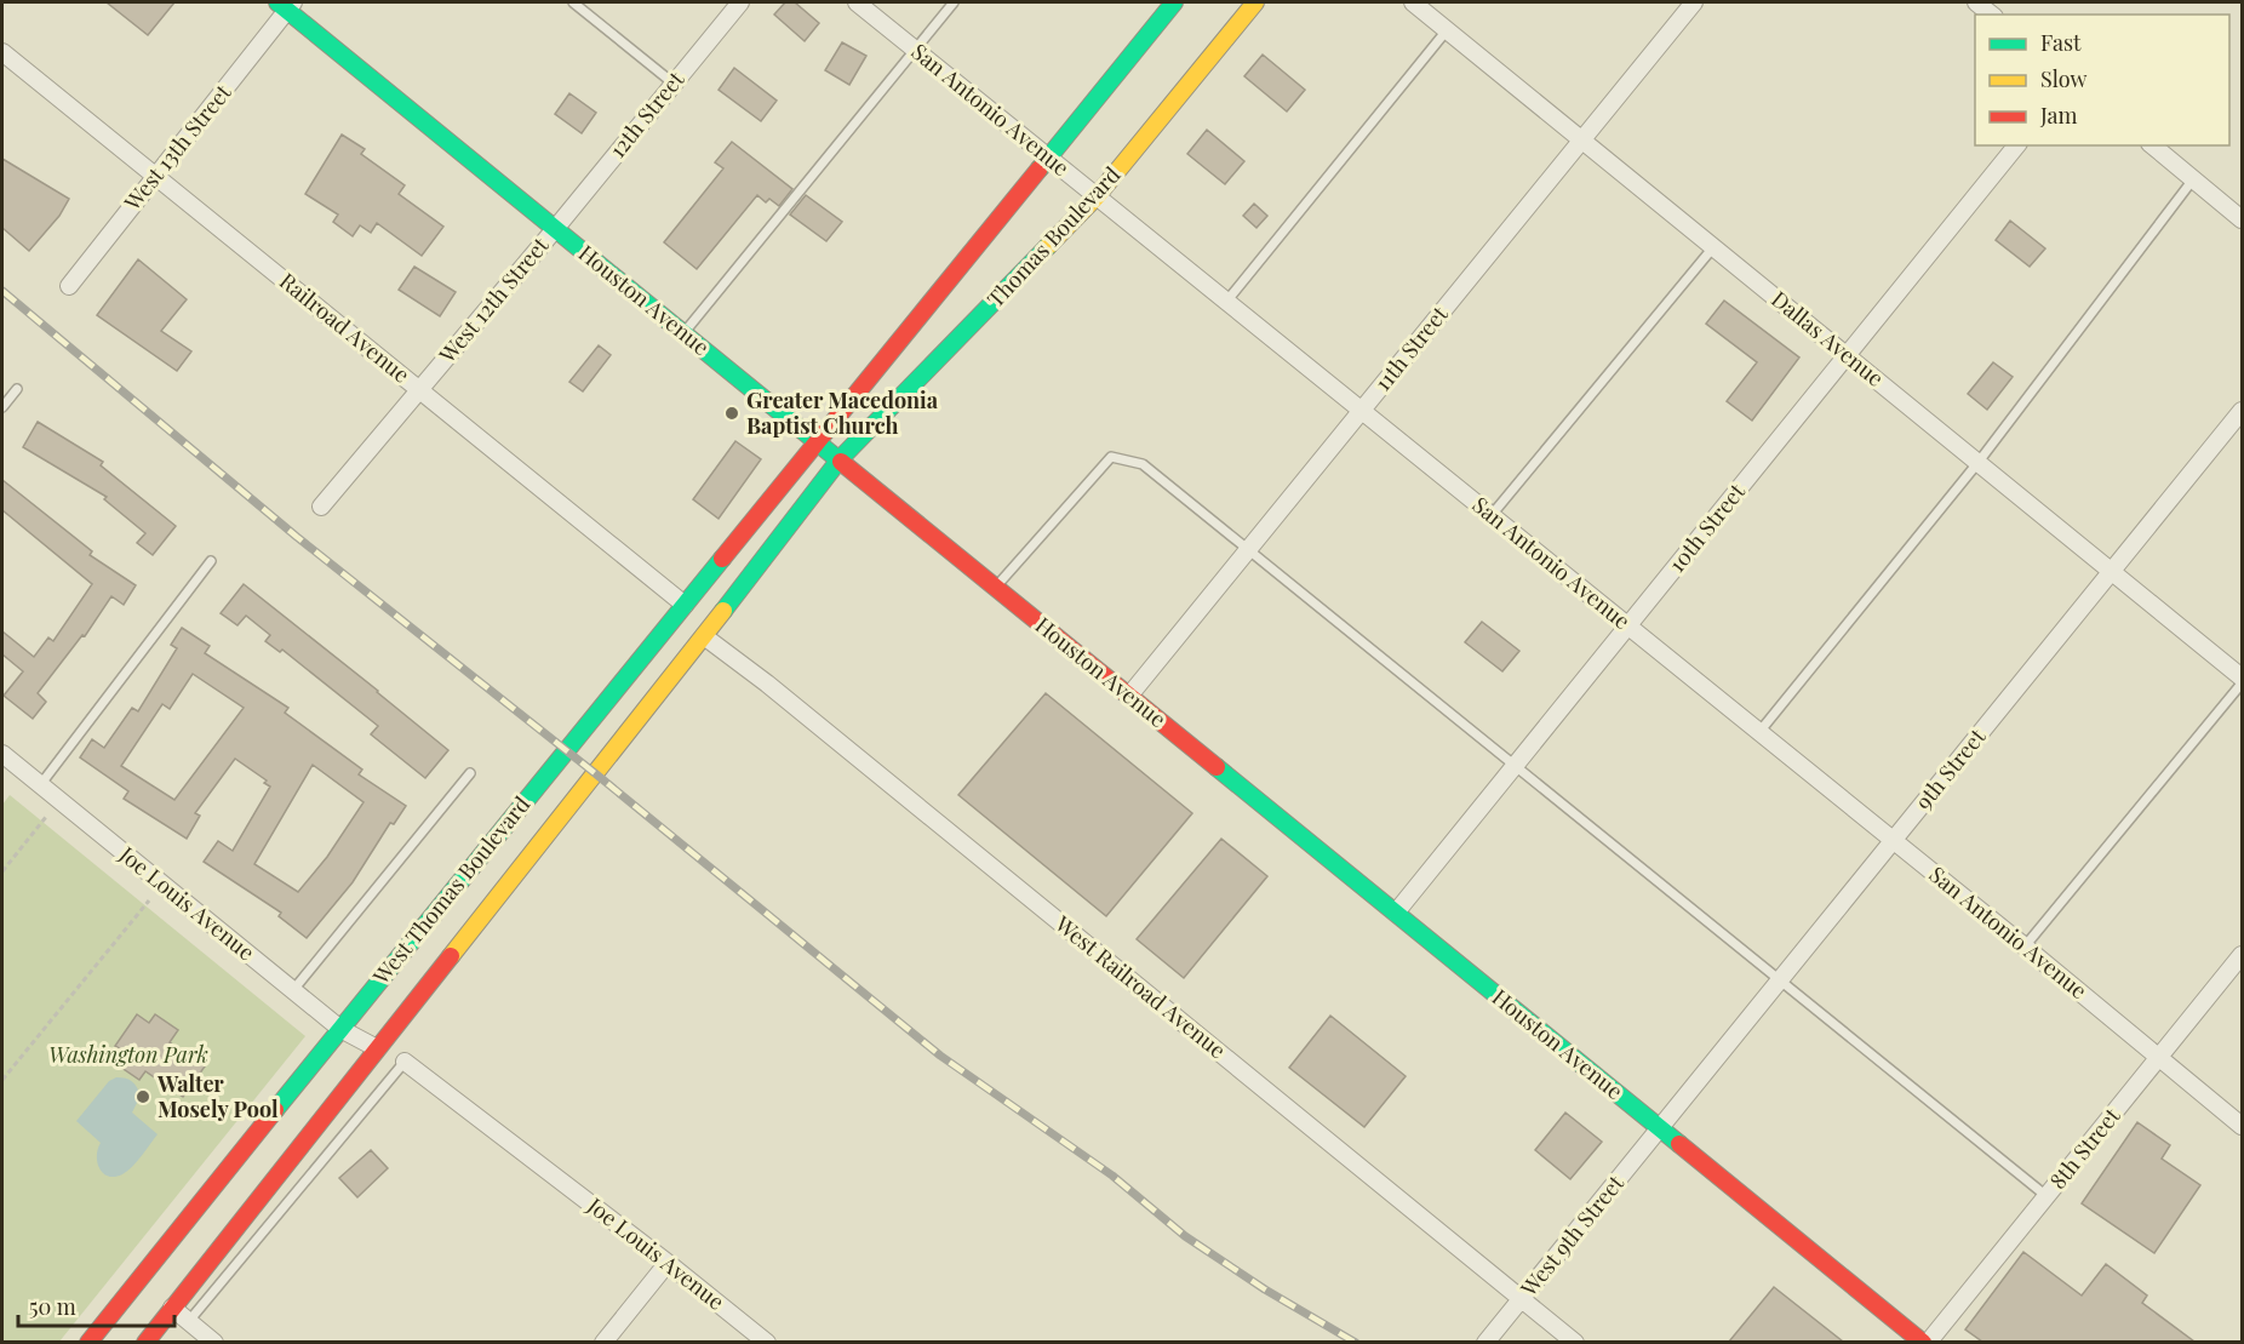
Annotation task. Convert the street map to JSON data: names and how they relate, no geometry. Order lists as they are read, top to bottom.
{
  "streets": {
    "main road": ["Thomas Boulevard", "Houston Avenue", "West Thomas Boulevard"],
    "street": [
      "San Antonio Avenue",
      "12th Street",
      "West 13th Street",
      "West 12th Street",
      "Railroad Avenue",
      "Dallas Avenue",
      "11th Street",
      "10th Street",
      "9th Street",
      "Joe Louis Avenue",
      "West Railroad Avenue",
      "8th Street",
      "West 9th Street"
    ]
  },
  "crossings": [
    ["San Antonio Avenue", "Thomas Boulevard"],
    ["San Antonio Avenue", "11th Street"],
    ["San Antonio Avenue", "10th Street"],
    ["San Antonio Avenue", "9th Street"],
    ["San Antonio Avenue", "8th Street"],
    ["12th Street", "West 12th Street"],
    ["12th Street", "Houston Avenue"],
    ["West 13th Street", "Houston Avenue"],
    ["West 13th Street", "Railroad Avenue"],
    ["Thomas Boulevard", "Houston Avenue"],
    ["Thomas Boulevard", "West Thomas Boulevard"],
    ["West 12th Street", "Houston Avenue"],
    ["West 12th Street", "Railroad Avenue"],
    ["Houston Avenue", "11th Street"],
    ["Houston Avenue", "10th Street"],
    ["Houston Avenue", "9th Street"],
    ["Houston Avenue", "West Thomas Boulevard"],
    ["Houston Avenue", "8th Street"],
    ["Houston Avenue", "West 9th Street"],
    ["Railroad Avenue", "West Thomas Boulevard"],
    ["Dallas Avenue", "11th Street"],
    ["Dallas Avenue", "10th Street"],
    ["Dallas Avenue", "9th Street"],
    ["9th Street", "West 9th Street"],
    ["West Thomas Boulevard", "Joe Louis Avenue"],
    ["West Thomas Boulevard", "West Railroad Avenue"],
    ["West Railroad Avenue", "West 9th Street"]
  ],
  "parks": ["Washington Park"],
  "places": ["Greater Macedonia Baptist Church", "Walter Mosely Pool"],
  "legend": ["Fast", "Slow", "Jam"],
  "scale_bar": "50 m"
}
